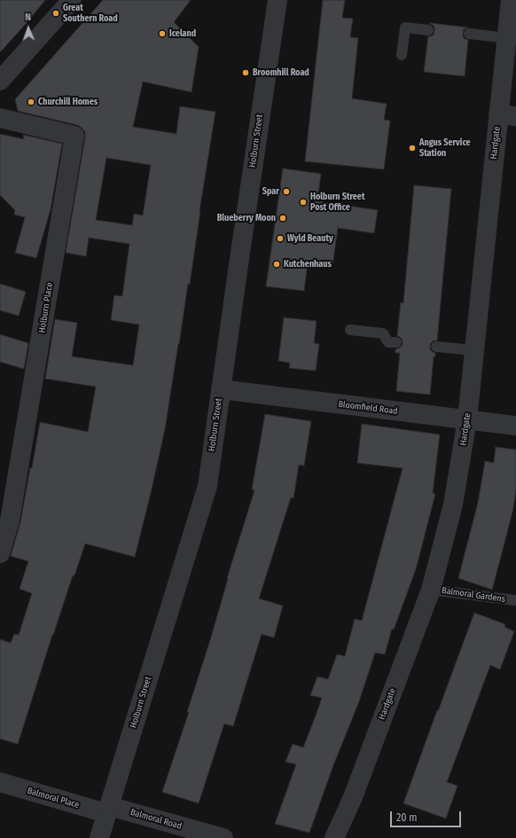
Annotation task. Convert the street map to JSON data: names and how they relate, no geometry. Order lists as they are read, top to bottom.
{
  "streets": {
    "street": [
      "Holburn Street",
      "Hardgate",
      "Holburn Place",
      "Bloomfield Road",
      "Balmoral Place",
      "Balmoral Road"
    ],
    "lane": ["Balmoral Gardens"]
  },
  "crossings": [
    ["Holburn Street", "Bloomfield Road"],
    ["Holburn Street", "Balmoral Place"],
    ["Holburn Street", "Balmoral Road"],
    ["Hardgate", "Bloomfield Road"],
    ["Hardgate", "Balmoral Gardens"],
    ["Balmoral Place", "Balmoral Road"]
  ],
  "places": [
    "Great Southern Road",
    "Iceland",
    "Broomhill Road",
    "Churchill Homes",
    "Angus Service Station",
    "Spar",
    "Holburn Street Post Office",
    "Blueberry Moon",
    "Wyld Beauty",
    "Kutchenhaus"
  ],
  "scale_bar": "20 m",
  "north": "top"
}
